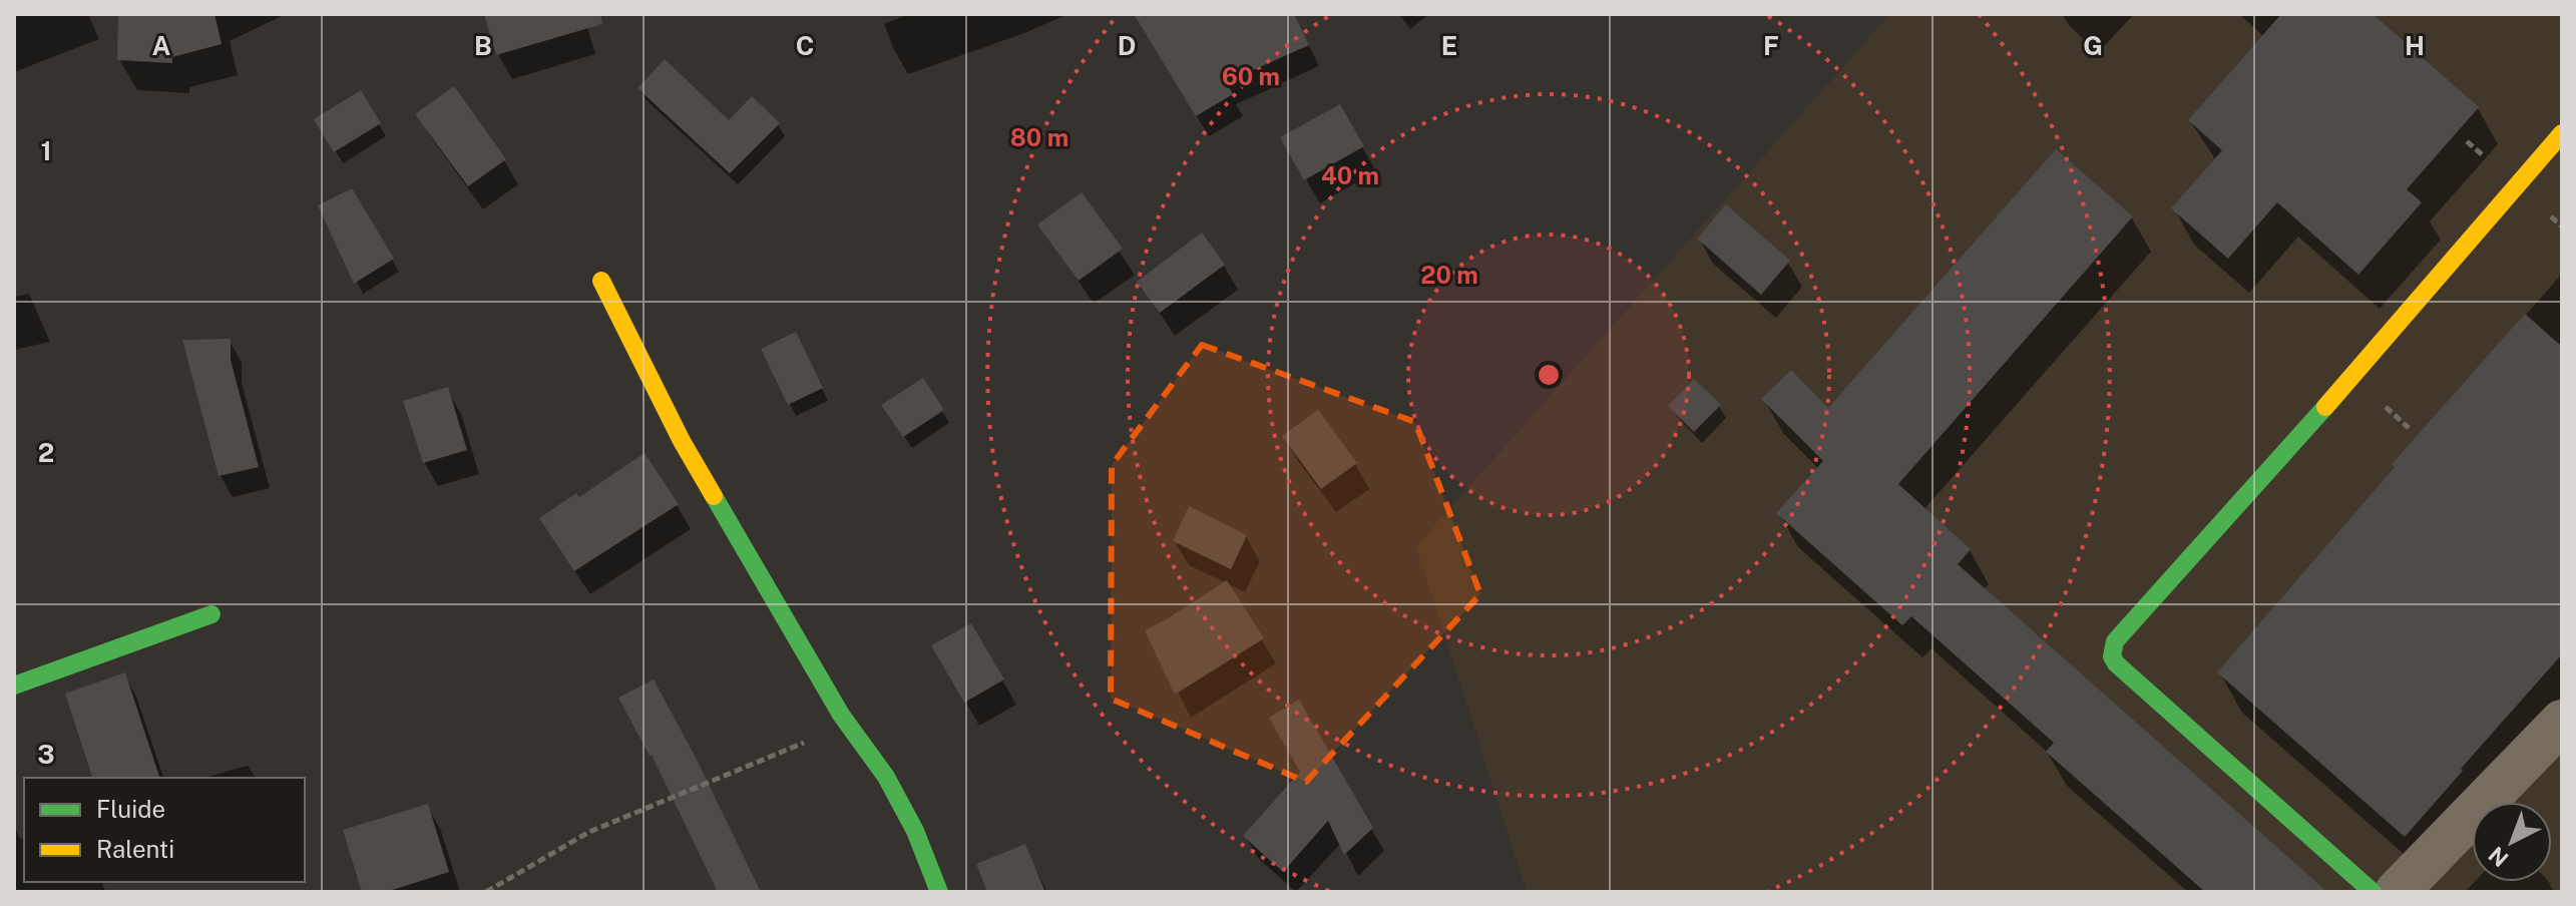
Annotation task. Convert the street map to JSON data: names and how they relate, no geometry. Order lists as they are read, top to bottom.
{
  "legend": ["Fluide", "Ralenti"],
  "north": "bottom left",
  "grid": {
    "columns": [
      "A",
      "B",
      "C",
      "D",
      "E",
      "F",
      "G",
      "H"
    ],
    "rows": ["1", "2", "3"]
  },
  "rings": [
    "60 m",
    "80 m",
    "40 m",
    "20 m"
  ]
}
